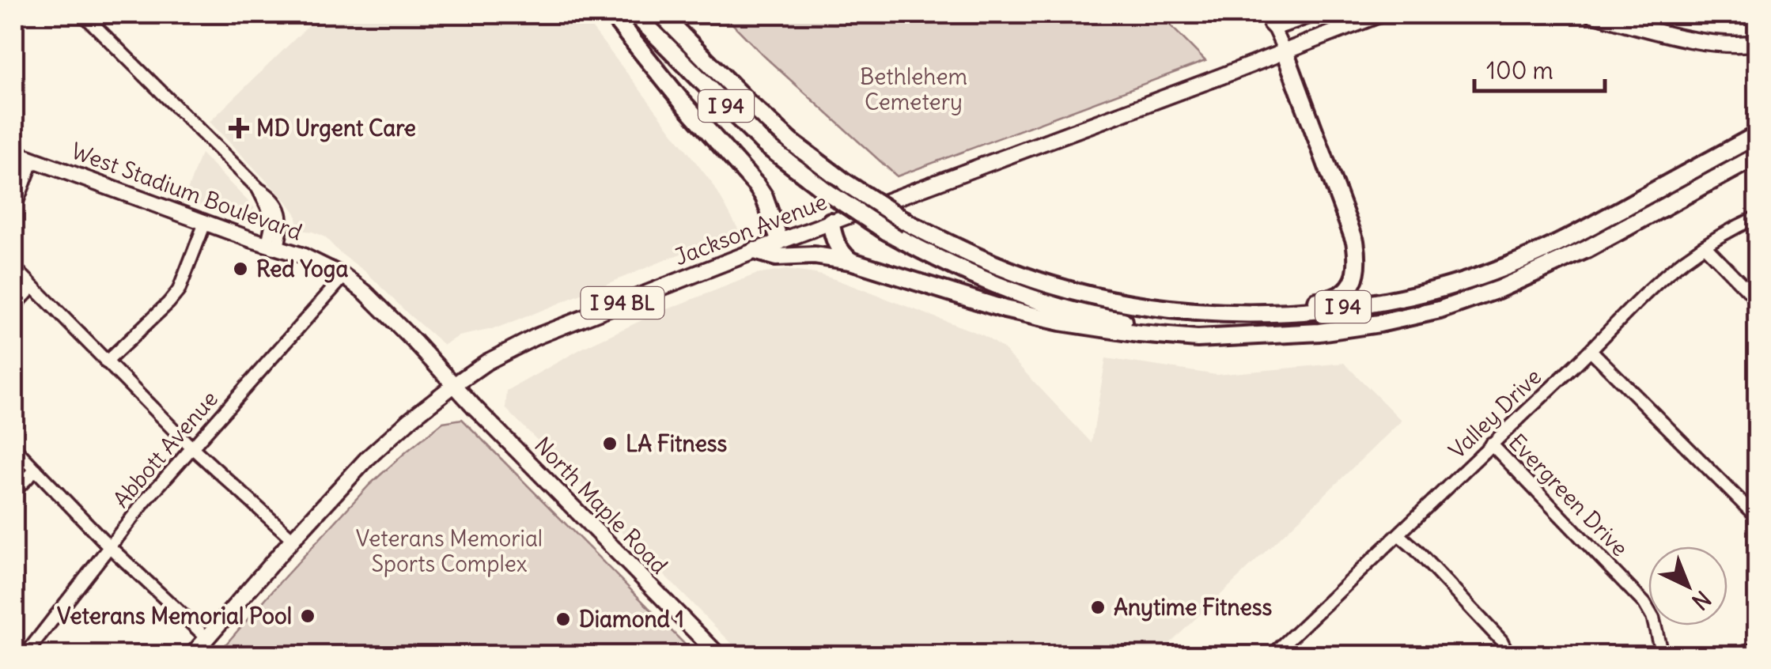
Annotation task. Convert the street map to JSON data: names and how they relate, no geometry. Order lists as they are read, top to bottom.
{
  "streets": {
    "highway": ["I 94"],
    "main road": [
      "West Stadium Boulevard",
      "Jackson Avenue",
      "I 94 BL",
      "North Maple Road"
    ],
    "street": ["Valley Drive", "Abbott Avenue", "Evergreen Drive"]
  },
  "crossings": [
    ["West Stadium Boulevard", "Jackson Avenue"],
    ["West Stadium Boulevard", "Abbott Avenue"],
    ["West Stadium Boulevard", "North Maple Road"],
    ["Jackson Avenue", "North Maple Road"],
    ["Valley Drive", "Evergreen Drive"]
  ],
  "parks": ["Bethlehem Cemetery", "Veterans Memorial Sports Complex"],
  "places": {
    "health": ["MD Urgent Care"],
    "other": [
      "Red Yoga",
      "LA Fitness",
      "Anytime Fitness",
      "Veterans Memorial Pool",
      "Diamond 1"
    ]
  },
  "scale_bar": "100 m",
  "north": "bottom right"
}
